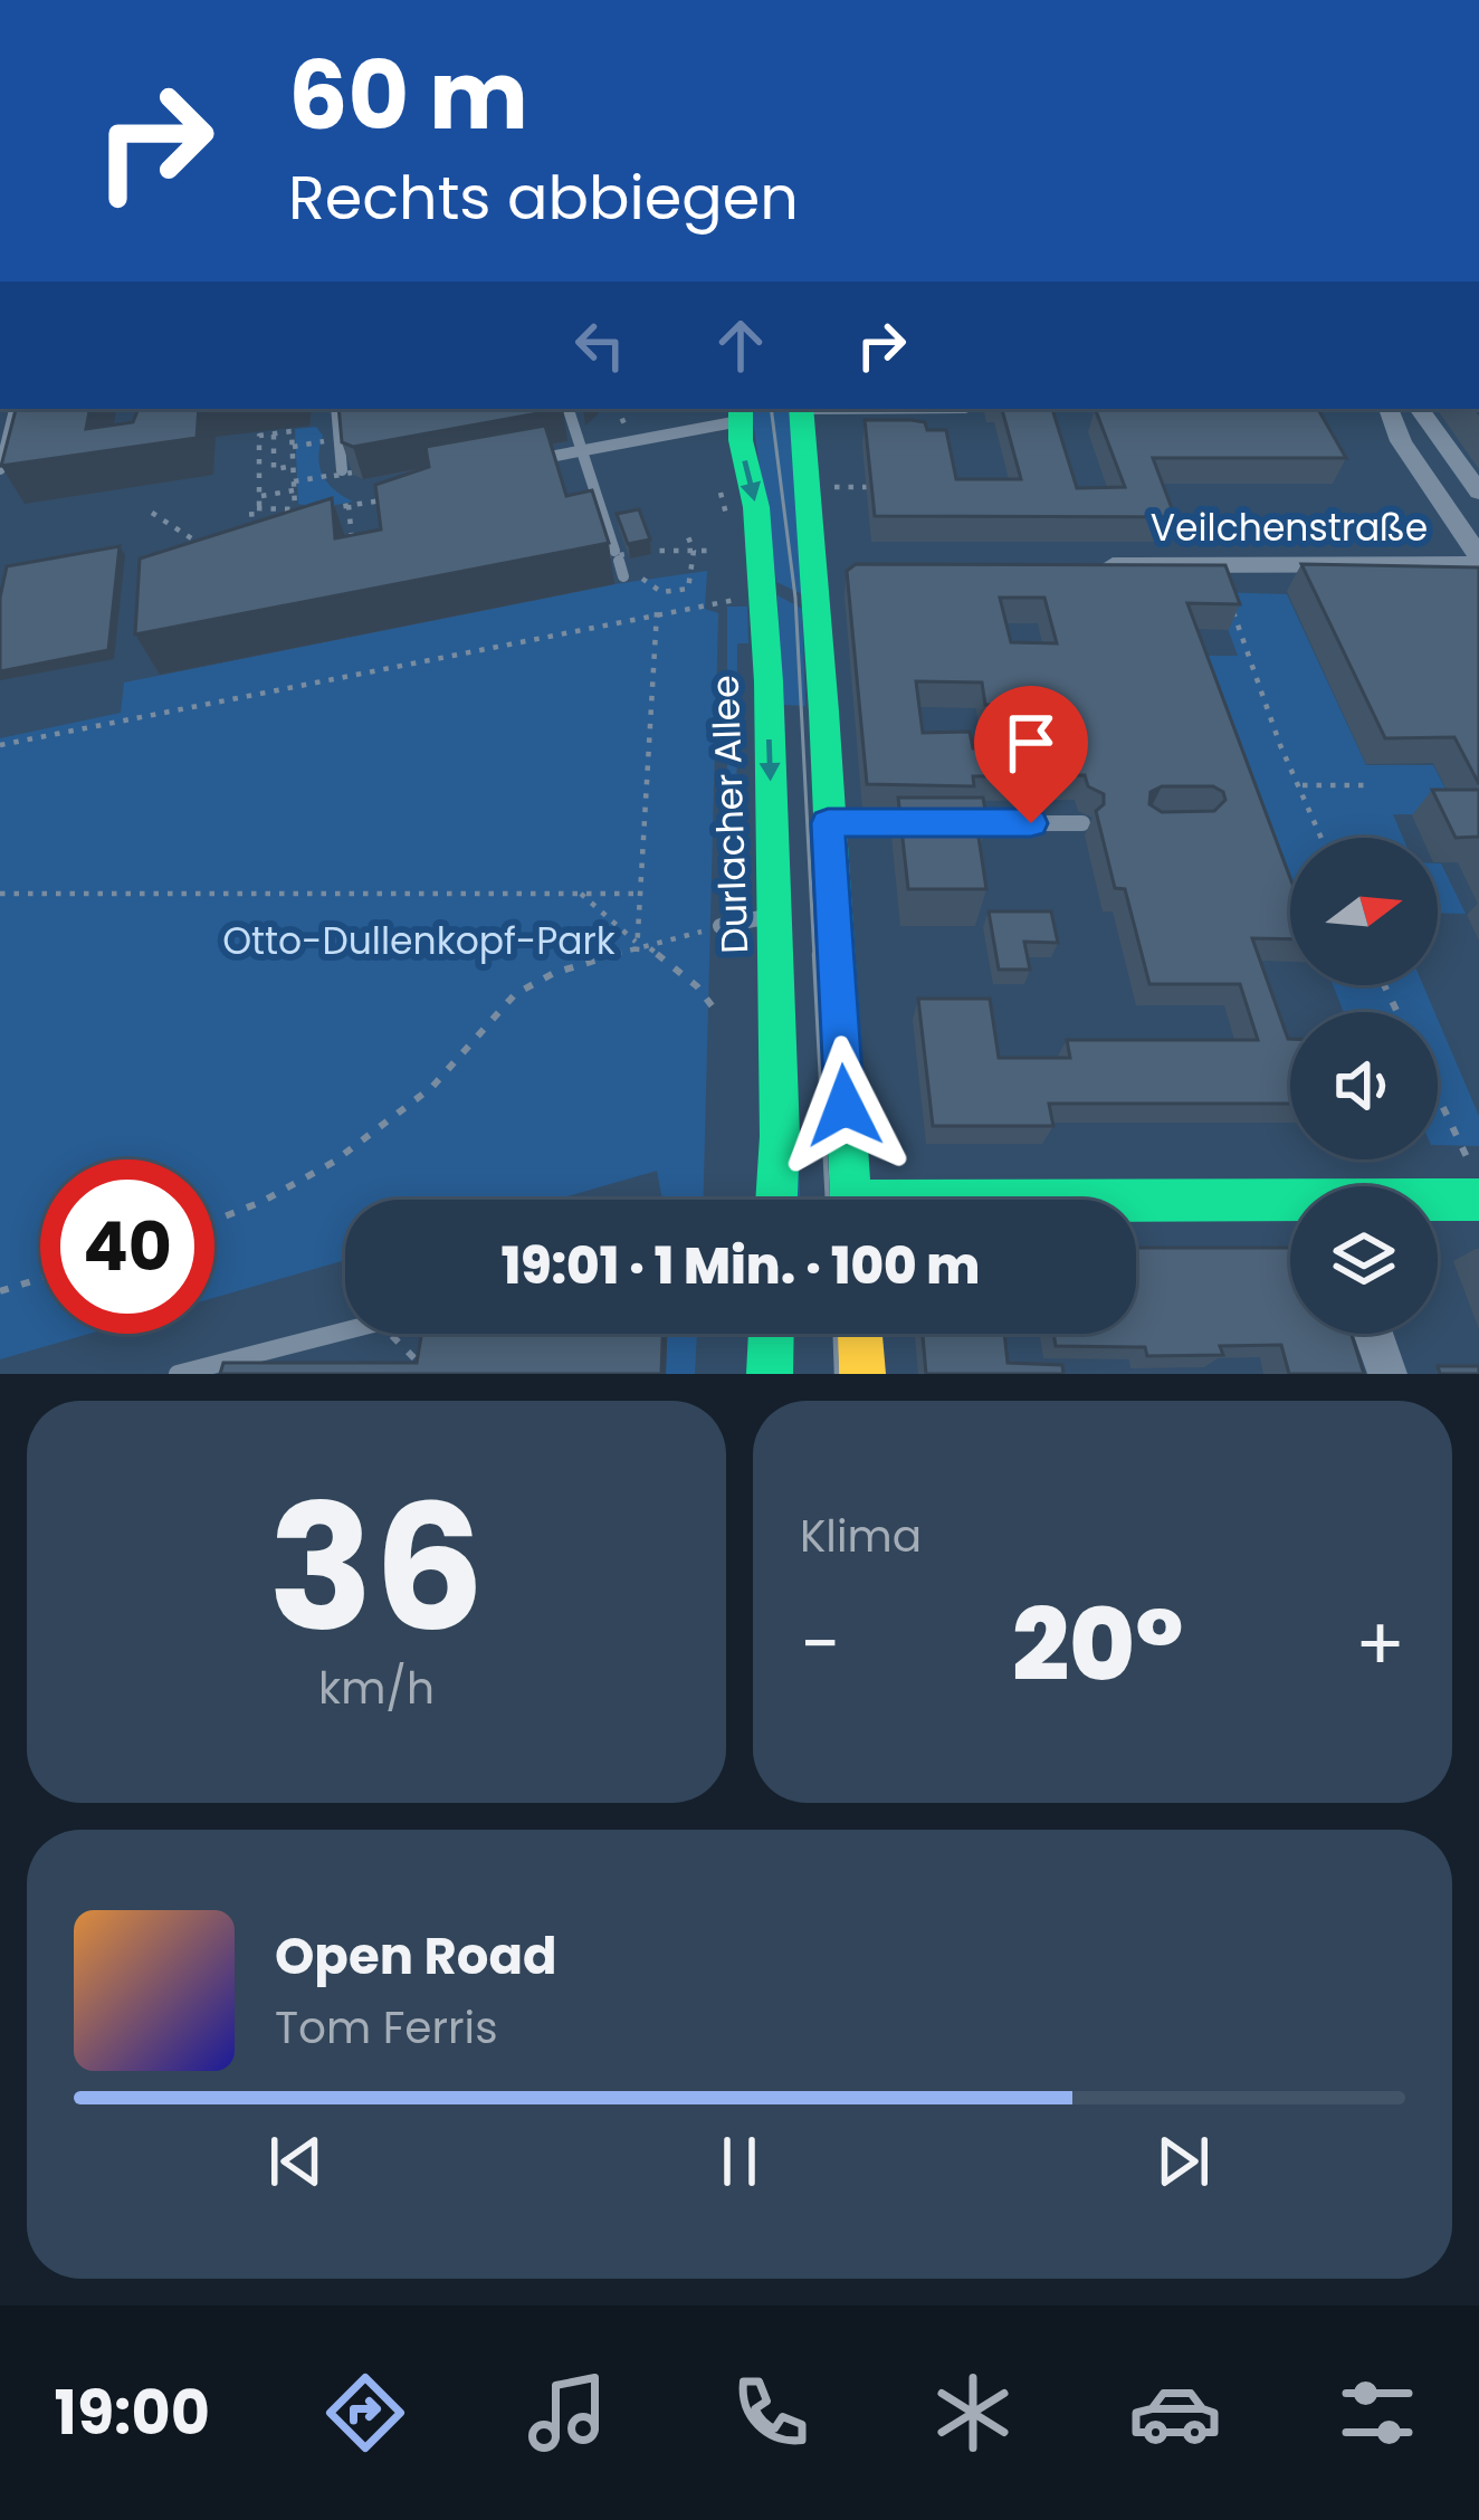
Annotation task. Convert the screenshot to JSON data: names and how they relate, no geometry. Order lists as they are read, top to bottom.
{
  "streets": {
    "street": ["Veilchenstraße", "Durlacher Allee"]
  },
  "parks": ["Otto-Dullenkopf-Park"],
  "north": "right",
  "page": {
    "turn": ["60 m", "Rechts abbiegen"],
    "limit": "40",
    "trip": "19:01 · 1 Min. · 100 m",
    "tile": [
      ["36", "km/h"],
      "Klima"
    ],
    "heat": ["−", "20°", "+"],
    "song": ["Open Road", "Tom Ferris"],
    "tabs": "19:00"
  }
}
